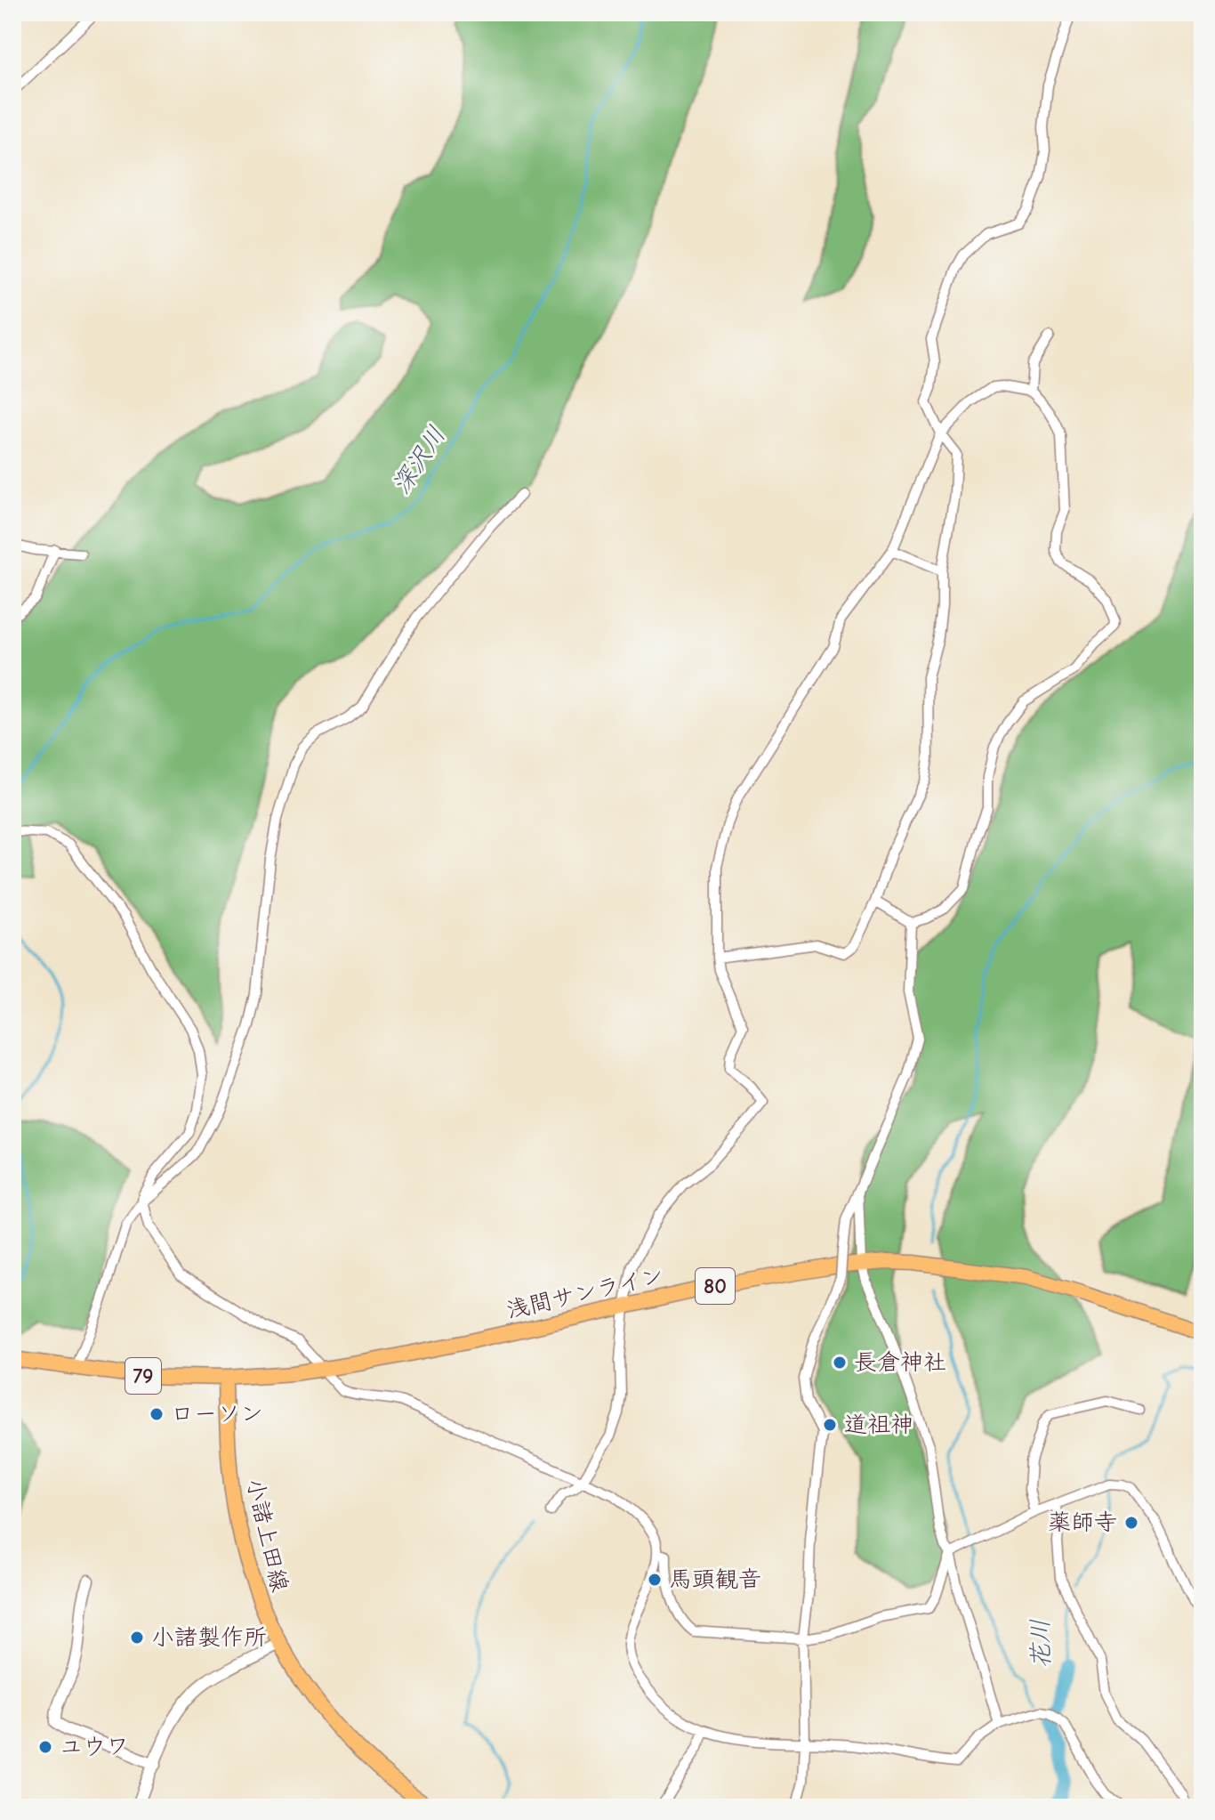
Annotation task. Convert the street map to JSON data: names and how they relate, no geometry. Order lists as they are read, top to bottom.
{
  "streets": {
    "main road": [
      "80",
      "浅間サンライン",
      "79",
      "小諸上田線"
    ]
  },
  "crossings": [
    ["浅間サンライン", "小諸上田線"]
  ],
  "water": ["深沢川", "花川"],
  "places": [
    "長倉神社",
    "ローソン",
    "道祖神",
    "薬師寺",
    "馬頭観音",
    "小諸製作所",
    "ユウワ"
  ]
}
